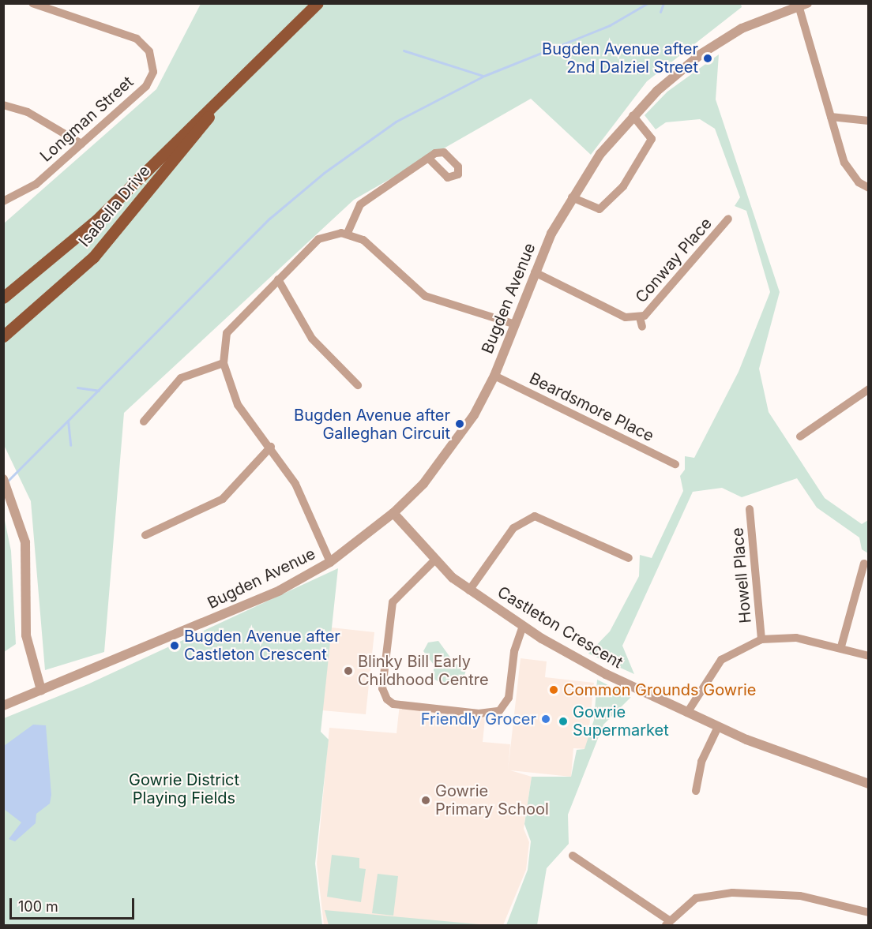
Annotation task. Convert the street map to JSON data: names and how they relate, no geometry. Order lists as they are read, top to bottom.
{
  "streets": {
    "main road": ["Isabella Drive"],
    "street": [
      "Longman Street",
      "Conway Place",
      "Bugden Avenue",
      "Beardsmore Place",
      "Howell Place",
      "Castleton Crescent"
    ]
  },
  "crossings": [
    ["Conway Place", "Bugden Avenue"],
    ["Bugden Avenue", "Beardsmore Place"],
    ["Bugden Avenue", "Castleton Crescent"]
  ],
  "parks": ["Gowrie District Playing Fields"],
  "places": [
    "Bugden Avenue after 2nd Dalziel Street",
    "Bugden Avenue after Galleghan Circuit",
    "Bugden Avenue after Castleton Crescent",
    "Blinky Bill Early Childhood Centre",
    "Common Grounds Gowrie",
    "Friendly Grocer",
    "Gowrie Supermarket",
    "Gowrie Primary School"
  ],
  "scale_bar": "100 m"
}
